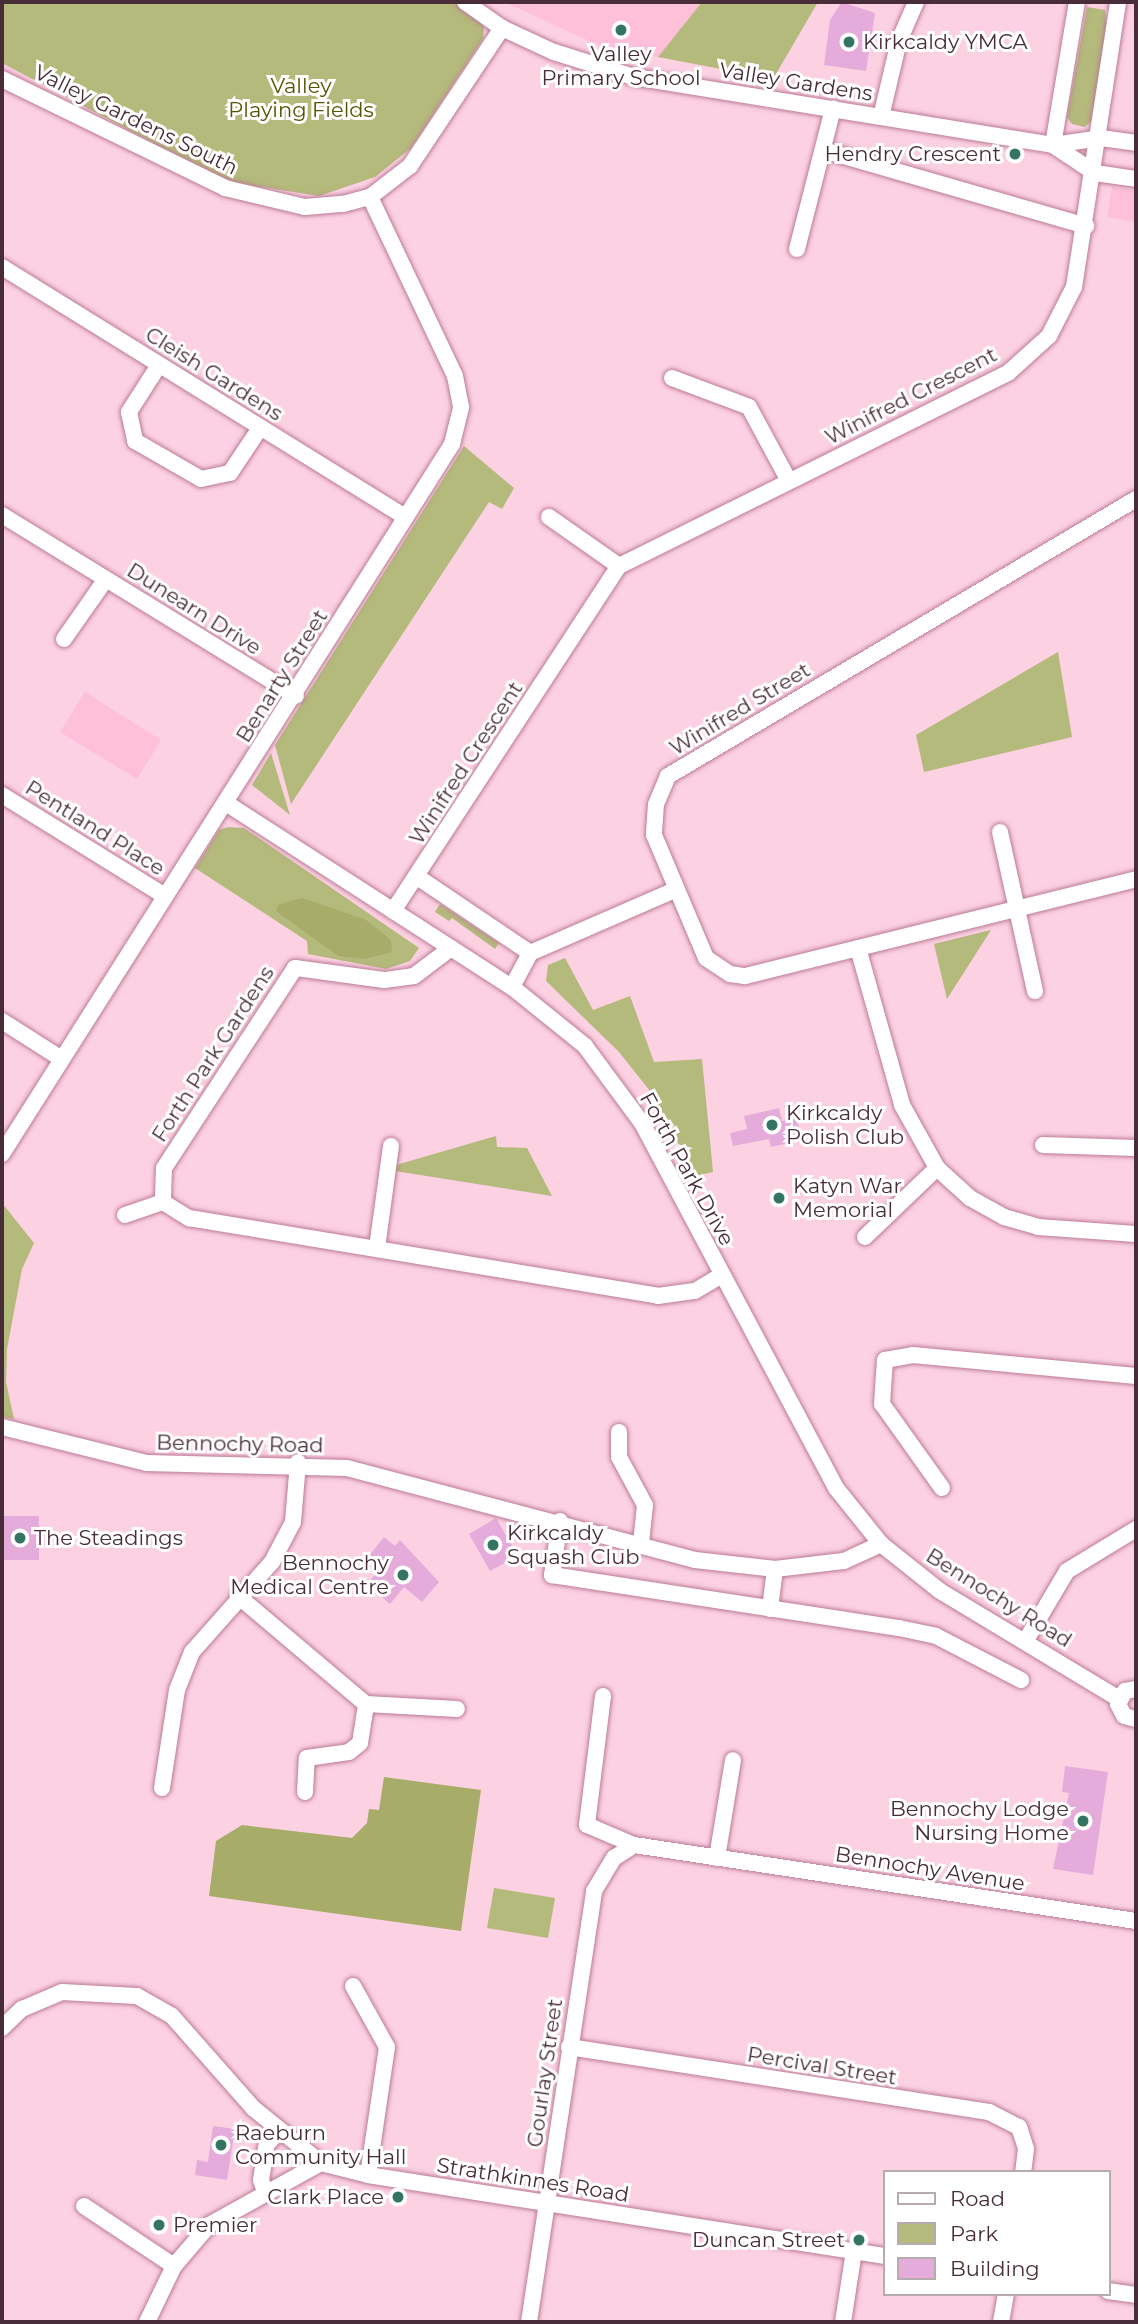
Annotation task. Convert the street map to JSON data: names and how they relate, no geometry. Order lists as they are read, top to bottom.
{
  "streets": {
    "street": [
      "Valley Gardens",
      "Valley Gardens South",
      "Cleish Gardens",
      "Winifred Crescent",
      "Dunearn Drive",
      "Benarty Street",
      "Winifred Street",
      "Pentland Place",
      "Forth Park Gardens",
      "Forth Park Drive",
      "Bennochy Road",
      "Bennochy Avenue",
      "Percival Street",
      "Gourlay Street",
      "Strathkinnes Road"
    ]
  },
  "crossings": [
    ["Valley Gardens", "Valley Gardens South"],
    ["Valley Gardens", "Winifred Crescent"],
    ["Valley Gardens South", "Benarty Street"],
    ["Cleish Gardens", "Benarty Street"],
    ["Winifred Crescent", "Forth Park Drive"],
    ["Dunearn Drive", "Benarty Street"],
    ["Benarty Street", "Pentland Place"],
    ["Benarty Street", "Forth Park Drive"],
    ["Forth Park Gardens", "Forth Park Drive"],
    ["Forth Park Drive", "Bennochy Road"],
    ["Bennochy Avenue", "Gourlay Street"],
    ["Percival Street", "Gourlay Street"],
    ["Gourlay Street", "Strathkinnes Road"]
  ],
  "parks": ["Valley Playing Fields"],
  "places": [
    "Valley Primary School",
    "Kirkcaldy YMCA",
    "Hendry Crescent",
    "Kirkcaldy Polish Club",
    "Katyn War Memorial",
    "The Steadings",
    "Kirkcaldy Squash Club",
    "Bennochy Medical Centre",
    "Bennochy Lodge Nursing Home",
    "Raeburn Community Hall",
    "Clark Place",
    "Premier",
    "Duncan Street"
  ],
  "legend": ["Road", "Park", "Building"]
}
